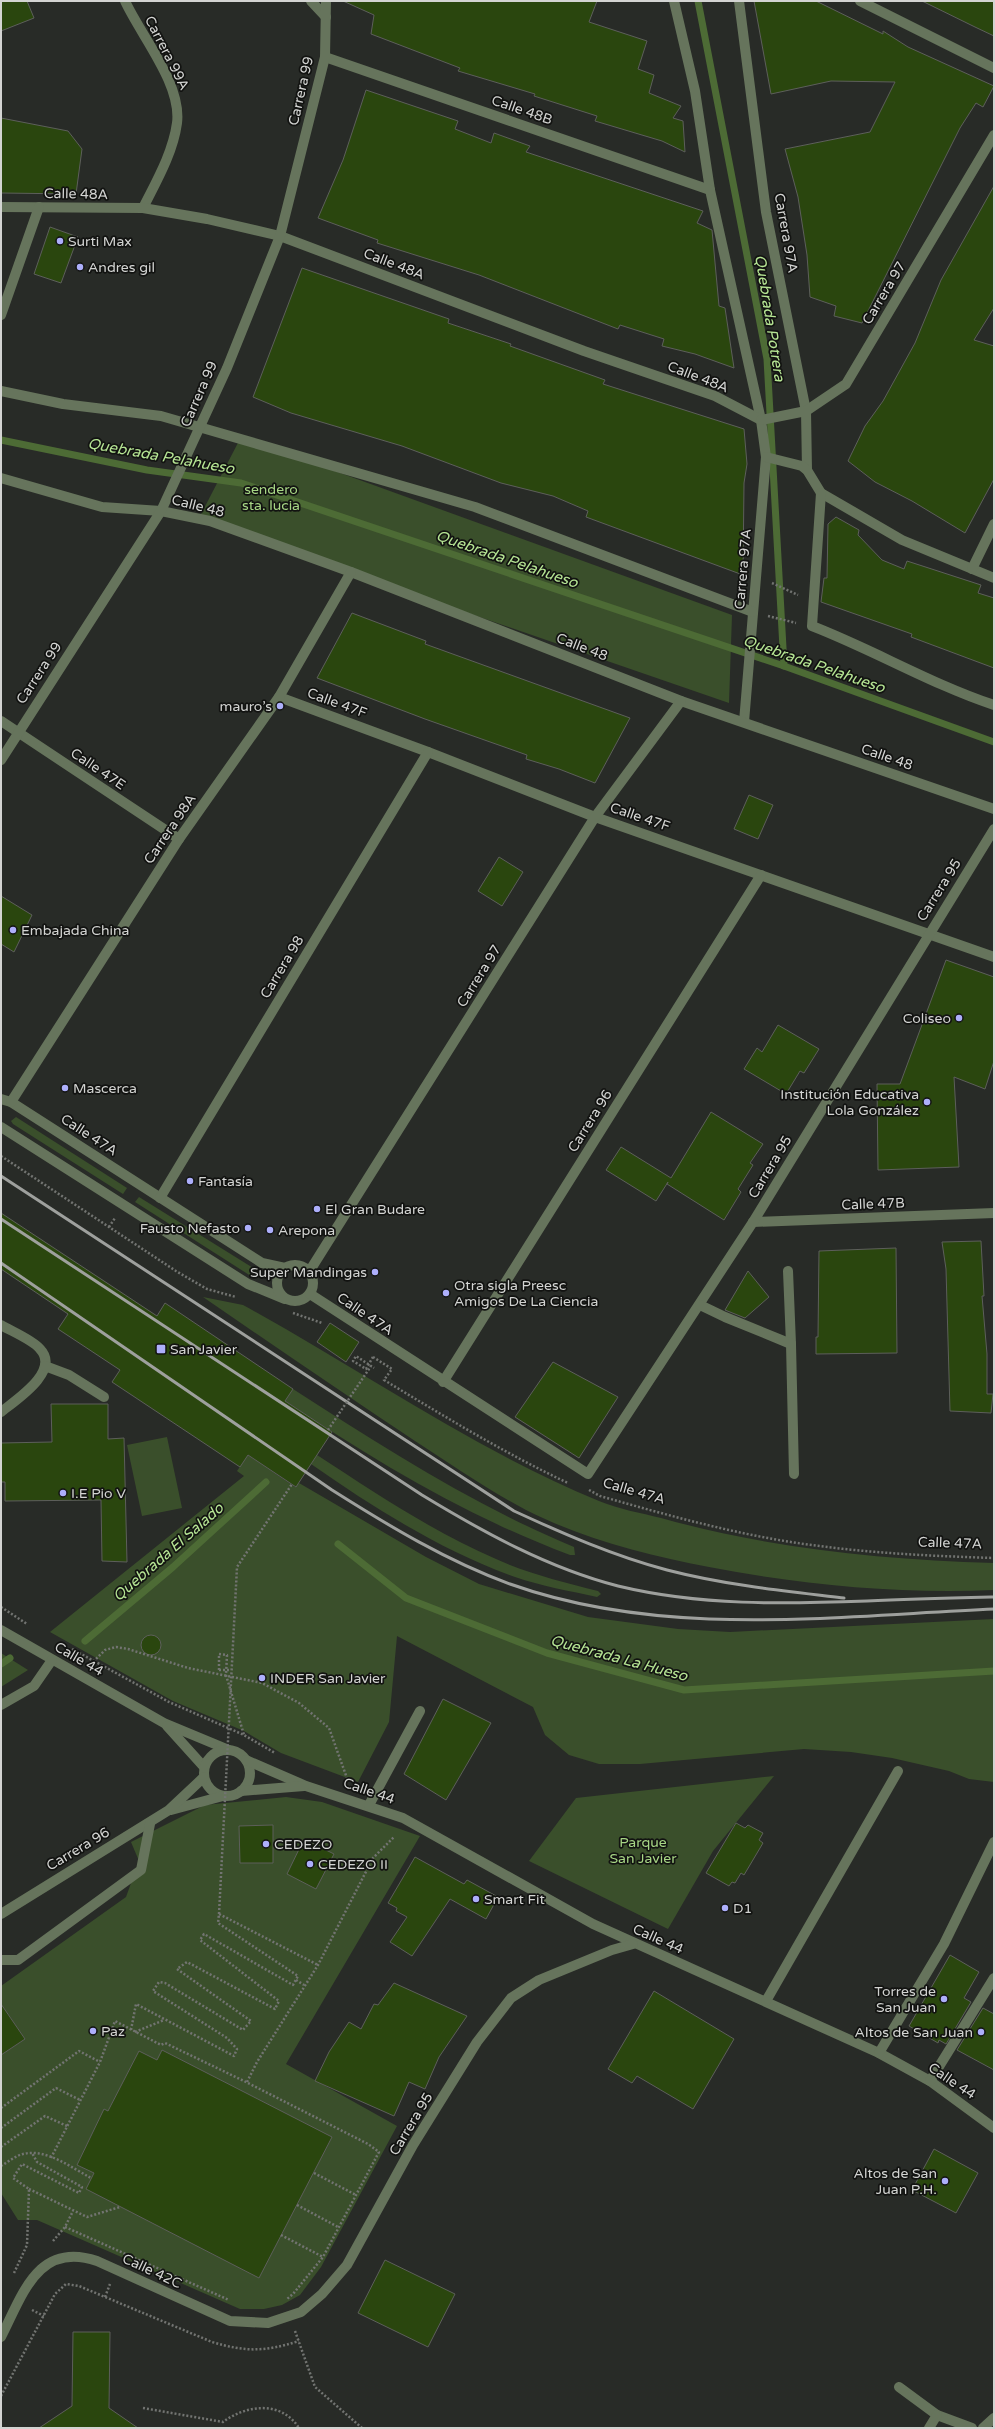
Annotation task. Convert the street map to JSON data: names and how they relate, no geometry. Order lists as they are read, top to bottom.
{
  "streets": {
    "street": [
      "Carrera 99A",
      "Carrera 99",
      "Calle 48B",
      "Calle 48A",
      "Carrera 97A",
      "Carrera 97",
      "Calle 48",
      "Calle 47F",
      "Calle 47E",
      "Carrera 98A",
      "Carrera 95",
      "Carrera 98",
      "Carrera 96",
      "Calle 47A",
      "Calle 47B",
      "Calle 44",
      "Calle 42C"
    ]
  },
  "crossings": [
    ["Carrera 99A", "Calle 48A"],
    ["Carrera 99", "Calle 48B"],
    ["Carrera 99", "Calle 48A"],
    ["Carrera 99", "Calle 48"],
    ["Carrera 99", "Calle 47E"],
    ["Calle 48B", "Carrera 97A"],
    ["Calle 48A", "Carrera 97A"],
    ["Calle 48A", "Carrera 97"],
    ["Carrera 97A", "Carrera 97"],
    ["Carrera 97A", "Calle 48"],
    ["Carrera 97", "Calle 48"],
    ["Carrera 97", "Calle 47F"],
    ["Carrera 97", "Calle 47A"],
    ["Calle 48", "Carrera 98A"],
    ["Calle 47F", "Carrera 98A"],
    ["Calle 47F", "Carrera 95"],
    ["Calle 47F", "Carrera 98"],
    ["Calle 47F", "Carrera 96"],
    ["Calle 47E", "Carrera 98A"],
    ["Carrera 98A", "Calle 47A"],
    ["Carrera 95", "Calle 47A"],
    ["Carrera 95", "Calle 47B"],
    ["Carrera 95", "Calle 44"],
    ["Carrera 95", "Calle 42C"],
    ["Carrera 98", "Calle 47A"],
    ["Carrera 96", "Calle 47A"],
    ["Carrera 96", "Calle 44"]
  ],
  "water": [
    "Quebrada Potrera",
    "Quebrada Pelahueso",
    "Quebrada El Salado",
    "Quebrada La Hueso"
  ],
  "parks": ["sendero sta. lucia", "Parque San Javier"],
  "places": {
    "other": [
      "Surti Max",
      "Andres gil",
      "mauro’s",
      "Embajada China",
      "Coliseo",
      "Mascerca",
      "Institución Educativa Lola González",
      "Fantasía",
      "El Gran Budare",
      "Fausto Nefasto",
      "Arepona",
      "Super Mandingas",
      "Otra sigla Preesc Amigos De La Ciencia",
      "I.E Pio V",
      "INDER San Javier",
      "CEDEZO",
      "CEDEZO II",
      "Smart Fit",
      "D1",
      "Torres de San Juan",
      "Paz",
      "Altos de San Juan",
      "Altos de San Juan P.H."
    ],
    "transit": ["San Javier"]
  }
}
